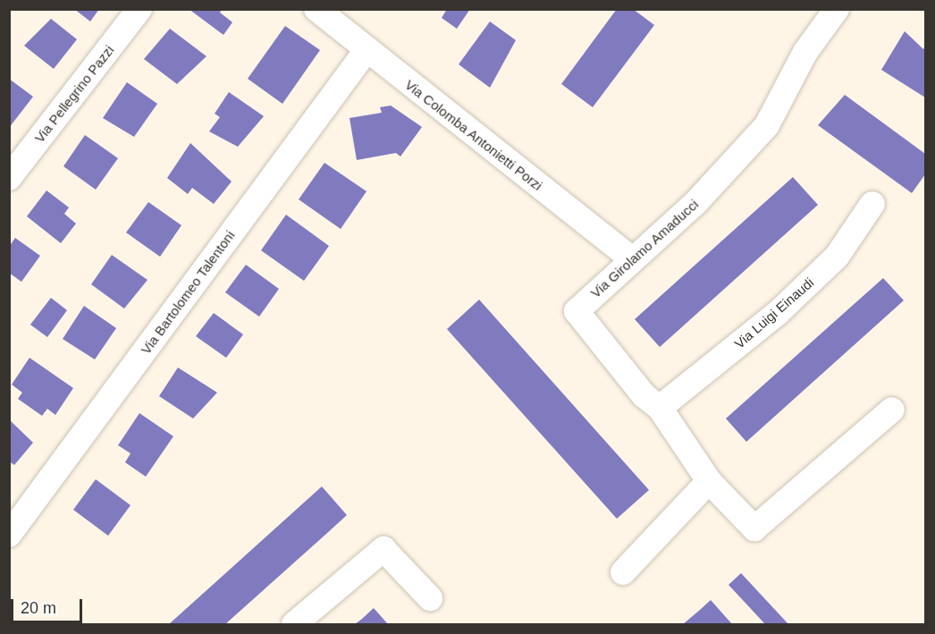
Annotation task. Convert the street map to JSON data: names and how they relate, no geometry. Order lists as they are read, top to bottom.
{
  "streets": {
    "street": [
      "Via Pellegrino Pazzi",
      "Via Colomba Antonietti Porzi",
      "Via Girolamo Amaducci",
      "Via Bartolomeo Talentoni",
      "Via Luigi Einaudi"
    ]
  },
  "crossings": [
    ["Via Colomba Antonietti Porzi", "Via Girolamo Amaducci"],
    ["Via Colomba Antonietti Porzi", "Via Bartolomeo Talentoni"],
    ["Via Girolamo Amaducci", "Via Luigi Einaudi"]
  ],
  "scale_bar": "20 m"
}
